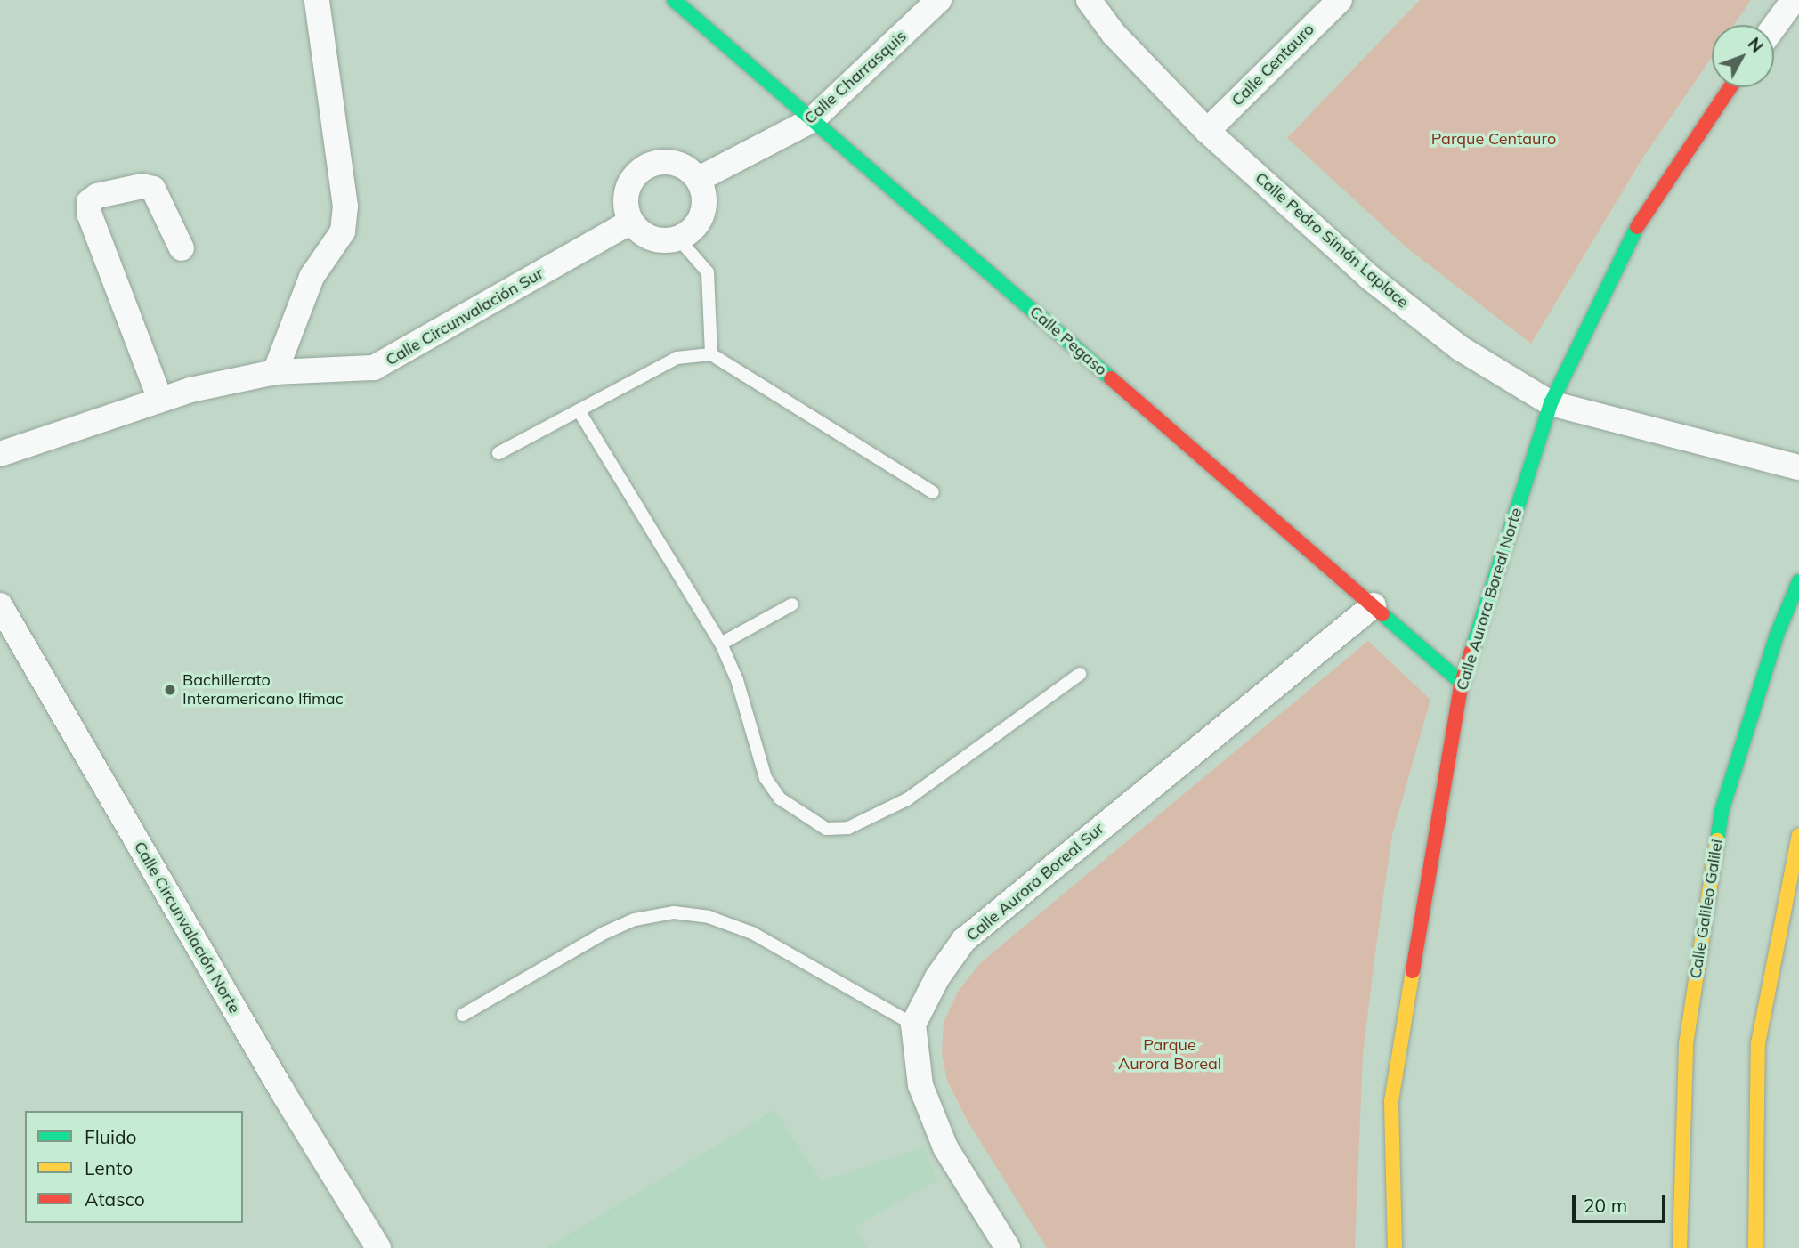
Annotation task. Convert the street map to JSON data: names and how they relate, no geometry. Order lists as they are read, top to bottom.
{
  "streets": {
    "street": [
      "Calle Centauro",
      "Calle Charrasquis",
      "Calle Pedro Simón Laplace",
      "Calle Circunvalación Sur",
      "Calle Pegaso",
      "Calle Aurora Boreal Norte",
      "Calle Aurora Boreal Sur",
      "Calle Galileo Galilei",
      "Calle Circunvalación Norte"
    ]
  },
  "crossings": [
    ["Calle Centauro", "Calle Pedro Simón Laplace"],
    ["Calle Charrasquis", "Calle Circunvalación Sur"],
    ["Calle Charrasquis", "Calle Pegaso"],
    ["Calle Pedro Simón Laplace", "Calle Aurora Boreal Norte"],
    ["Calle Pegaso", "Calle Aurora Boreal Norte"],
    ["Calle Pegaso", "Calle Aurora Boreal Sur"]
  ],
  "parks": ["Parque Centauro", "Parque Aurora Boreal"],
  "places": ["Bachillerato Interamericano Ifimac"],
  "legend": ["Fluido", "Lento", "Atasco"],
  "scale_bar": "20 m",
  "north": "top right"
}
